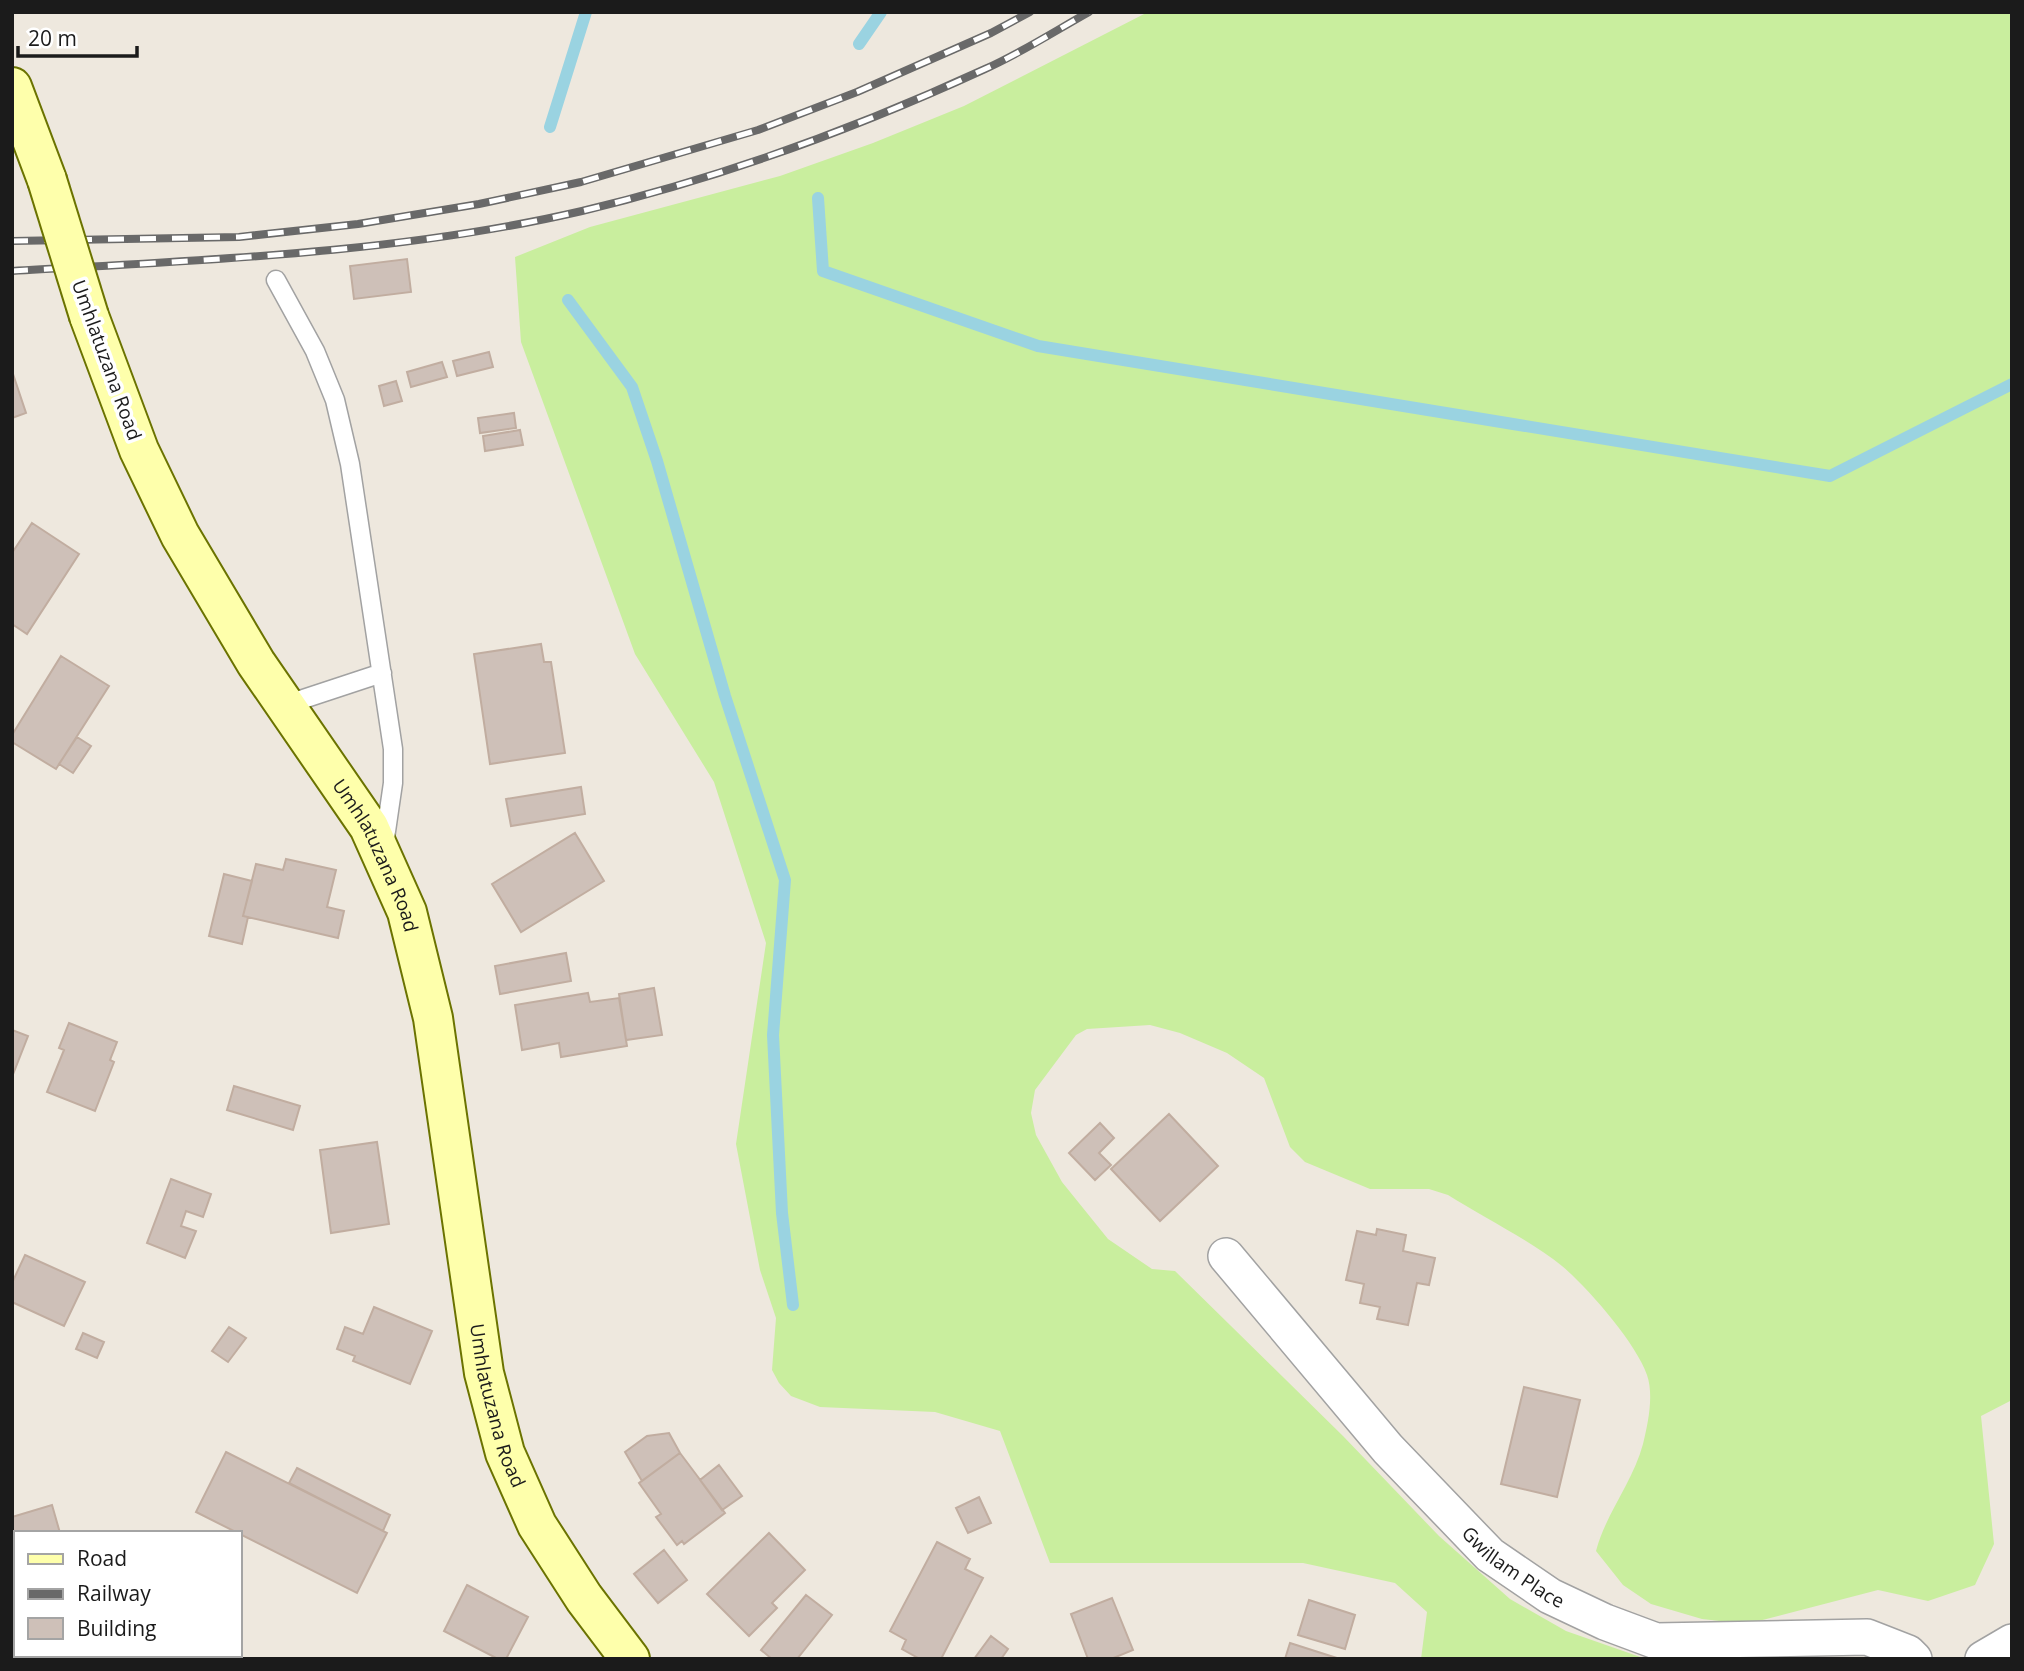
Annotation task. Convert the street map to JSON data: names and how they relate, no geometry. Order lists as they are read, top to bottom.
{
  "streets": {
    "street": ["Umhlatuzana Road", "Gwillam Place"]
  },
  "legend": ["Road", "Railway", "Building"],
  "scale_bar": "20 m"
}
